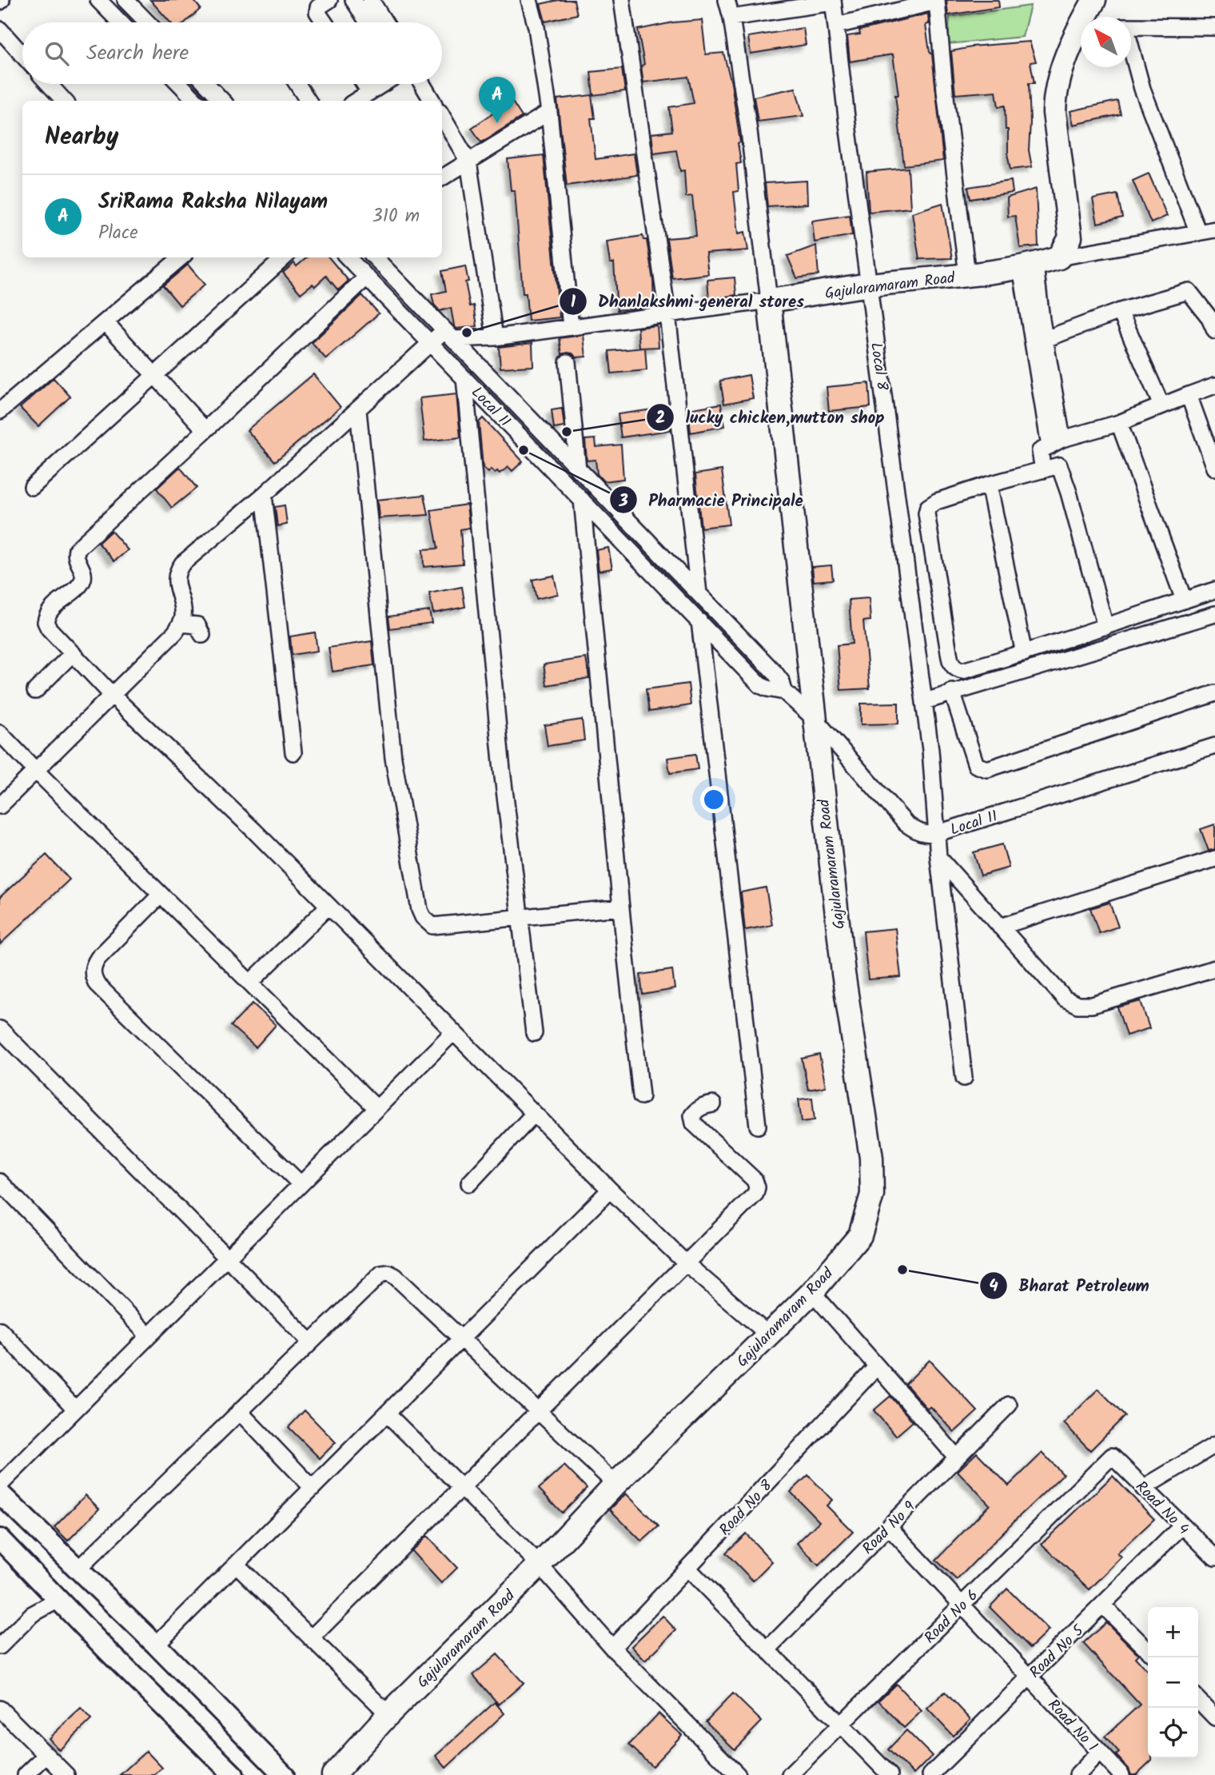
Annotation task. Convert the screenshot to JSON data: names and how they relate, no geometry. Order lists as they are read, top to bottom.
{
  "streets": {
    "main road": ["Gajularamaram Road"],
    "street": [
      "Local 8",
      "Local 11",
      "Road No 8",
      "Road No 4",
      "Road No 9",
      "Road No 6",
      "Road No 5",
      "Road No 1"
    ]
  },
  "crossings": [
    ["Gajularamaram Road", "Local 8"],
    ["Gajularamaram Road", "Local 11"],
    ["Local 8", "Local 11"],
    ["Road No 4", "Road No 6"],
    ["Road No 4", "Road No 5"],
    ["Road No 9", "Road No 1"],
    ["Road No 6", "Road No 1"],
    ["Road No 5", "Road No 1"]
  ],
  "places": [
    "Dhanlakshmi general stores",
    "lucky chicken,mutton shop",
    "Pharmacie Principale",
    "Bharat Petroleum"
  ],
  "north": "top left",
  "page": {
    "search": "Search here",
    "pins": "A",
    "heading": "Nearby",
    "list": [
      {
        "mark": "A",
        "name": "SriRama Raksha Nilayam",
        "note": "Place",
        "value": "310 m"
      }
    ],
    "map_buttons": ["+", "−"]
  }
}
